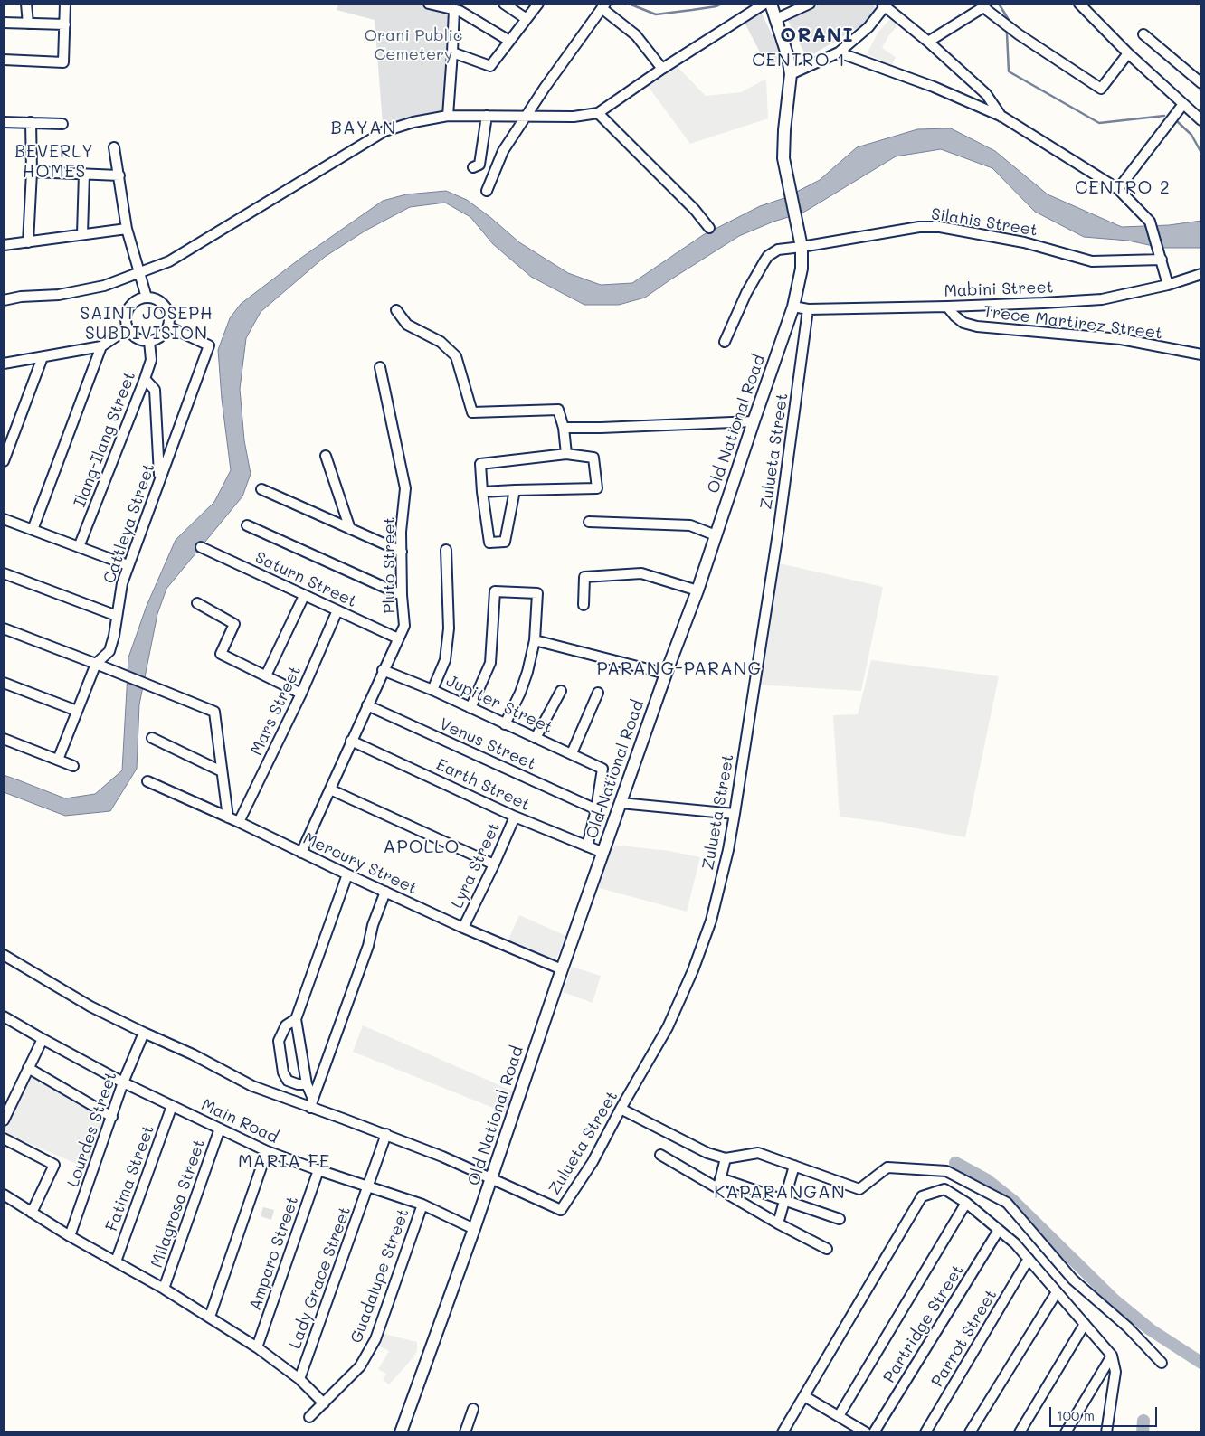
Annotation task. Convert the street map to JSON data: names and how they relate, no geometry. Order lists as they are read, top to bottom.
{
  "streets": {
    "main road": ["Old National Road"],
    "street": [
      "Silahis Street",
      "Mabini Street",
      "Trece Martirez Street",
      "Ilang-Ilang Street",
      "Zulueta Street",
      "Cattleya Street",
      "Pluto Street",
      "Saturn Street",
      "Jupiter Street",
      "Mars Street",
      "Venus Street",
      "Earth Street",
      "Mercury Street",
      "Lyra Street",
      "Main Road",
      "Lourdes Street",
      "Fatima Street",
      "Milagrosa Street",
      "Amparo Street",
      "Guadalupe Street",
      "Lady Grace Street",
      "Partridge Street",
      "Parrot Street"
    ]
  },
  "crossings": [
    ["Silahis Street", "Old National Road"],
    ["Mabini Street", "Trece Martirez Street"],
    ["Mabini Street", "Old National Road"],
    ["Mabini Street", "Zulueta Street"],
    ["Old National Road", "Zulueta Street"],
    ["Old National Road", "Earth Street"],
    ["Old National Road", "Mercury Street"],
    ["Old National Road", "Main Road"],
    ["Ilang-Ilang Street", "Cattleya Street"],
    ["Pluto Street", "Saturn Street"],
    ["Pluto Street", "Jupiter Street"],
    ["Pluto Street", "Venus Street"],
    ["Pluto Street", "Earth Street"],
    ["Pluto Street", "Mercury Street"],
    ["Saturn Street", "Mars Street"],
    ["Jupiter Street", "Venus Street"],
    ["Mars Street", "Mercury Street"],
    ["Earth Street", "Lyra Street"],
    ["Mercury Street", "Lyra Street"],
    ["Main Road", "Lourdes Street"],
    ["Main Road", "Fatima Street"],
    ["Main Road", "Milagrosa Street"],
    ["Main Road", "Amparo Street"],
    ["Main Road", "Guadalupe Street"],
    ["Main Road", "Lady Grace Street"]
  ],
  "districts": [
    "ORANI",
    "CENTRO 1",
    "BAYAN",
    "BEVERLY HOMES",
    "CENTRO 2",
    "SAINT JOSEPH SUBDIVISION",
    "PARANG-PARANG",
    "APOLLO",
    "MARIA FE",
    "KAPARANGAN"
  ],
  "parks": ["Orani Public Cemetery"],
  "scale_bar": "100 m"
}
